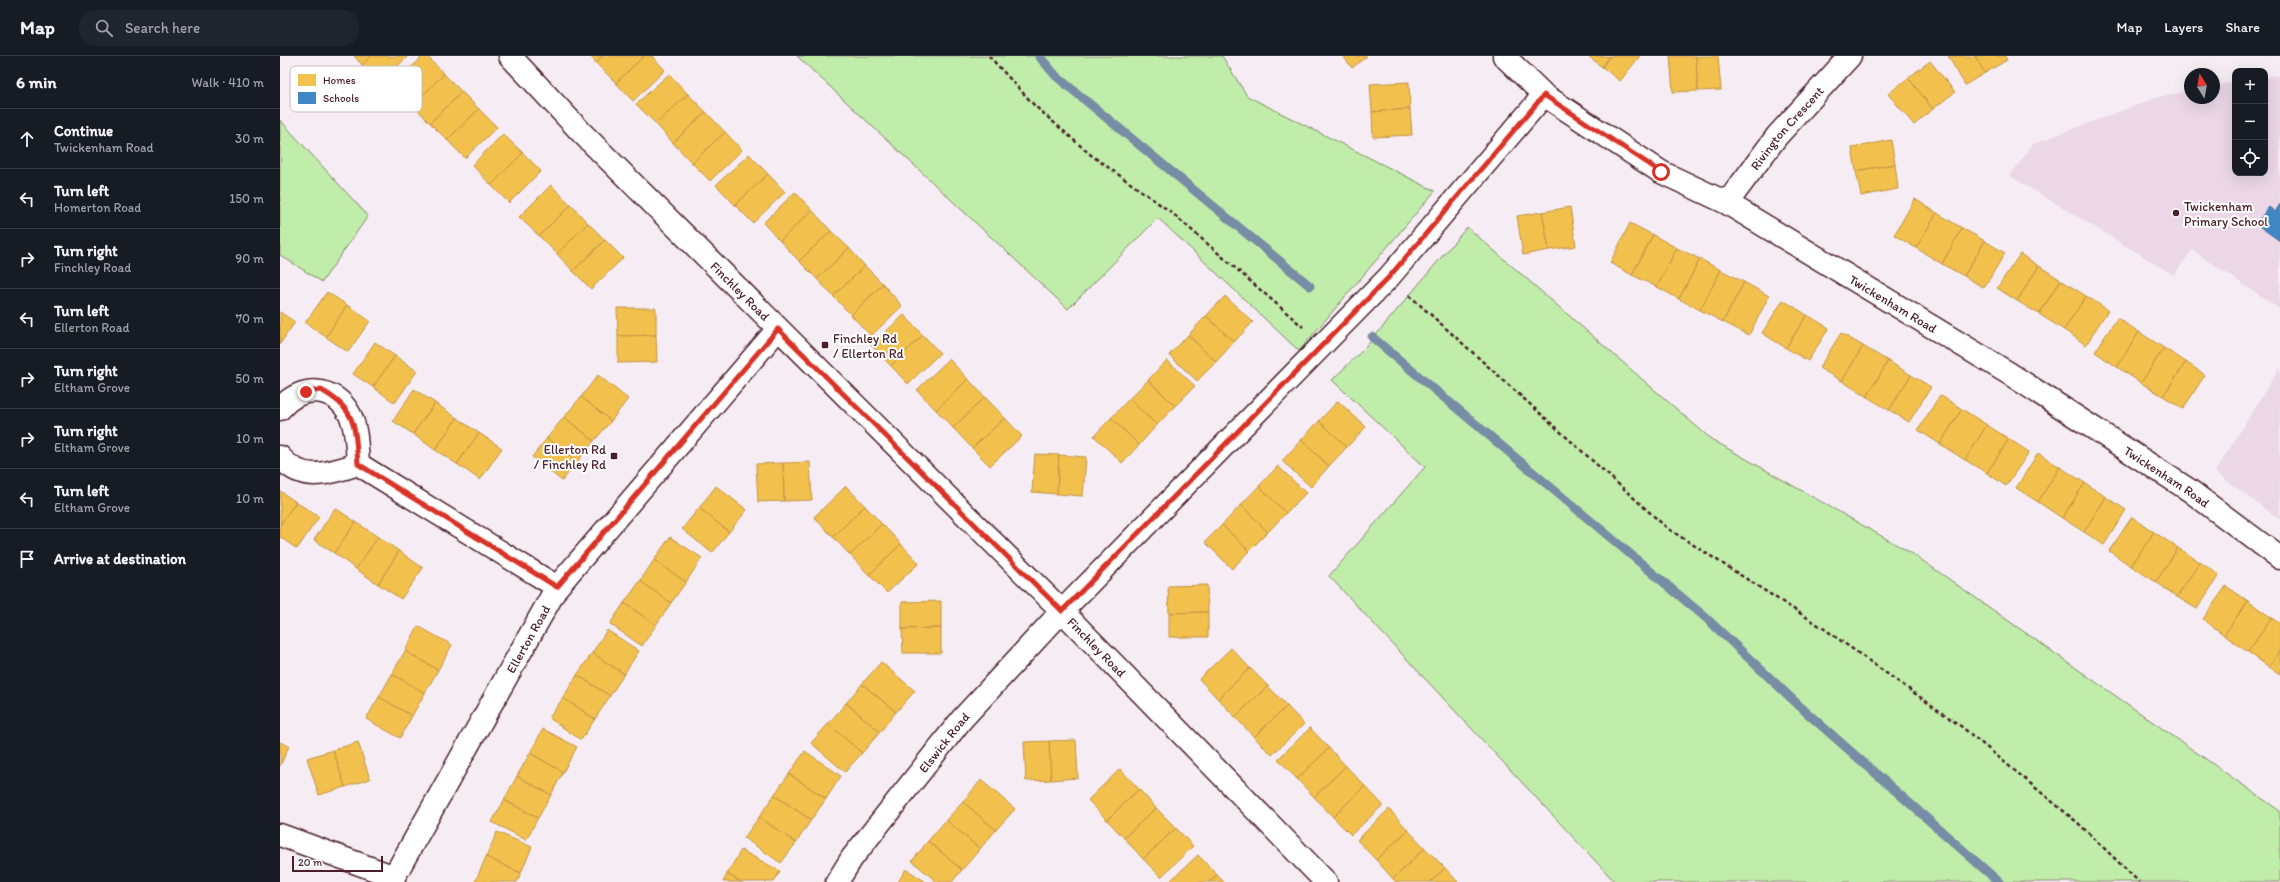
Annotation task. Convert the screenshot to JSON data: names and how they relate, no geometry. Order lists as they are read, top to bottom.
{
  "streets": {
    "street": [
      "Rivington Crescent",
      "Finchley Road",
      "Twickenham Road",
      "Ellerton Road",
      "Elswick Road"
    ]
  },
  "crossings": [
    ["Rivington Crescent", "Twickenham Road"],
    ["Finchley Road", "Ellerton Road"],
    ["Finchley Road", "Elswick Road"],
    ["Twickenham Road", "Elswick Road"]
  ],
  "places": {
    "other": ["Twickenham Primary School"],
    "transit": ["Finchley Rd / Ellerton Rd", "Ellerton Rd / Finchley Rd"]
  },
  "legend": ["Homes", "Schools"],
  "scale_bar": "20 m",
  "north": "top",
  "page": {
    "header": "Map",
    "search": "Search here",
    "nav": ["Map", "Layers", "Share"],
    "heading": ["6 min", "Walk · 410 m"],
    "map_buttons": ["+", "−"],
    "list": [
      ["Continue", "Twickenham Road", "30 m"],
      ["Turn left", "Homerton Road", "150 m"],
      ["Turn right", "Finchley Road", "90 m"],
      ["Turn left", "Ellerton Road", "70 m"],
      ["Turn right", "Eltham Grove", "50 m"],
      ["Turn right", "Eltham Grove", "10 m"],
      ["Turn left", "Eltham Grove", "10 m"],
      "Arrive at destination"
    ],
    "scale": "20 m"
  }
}
